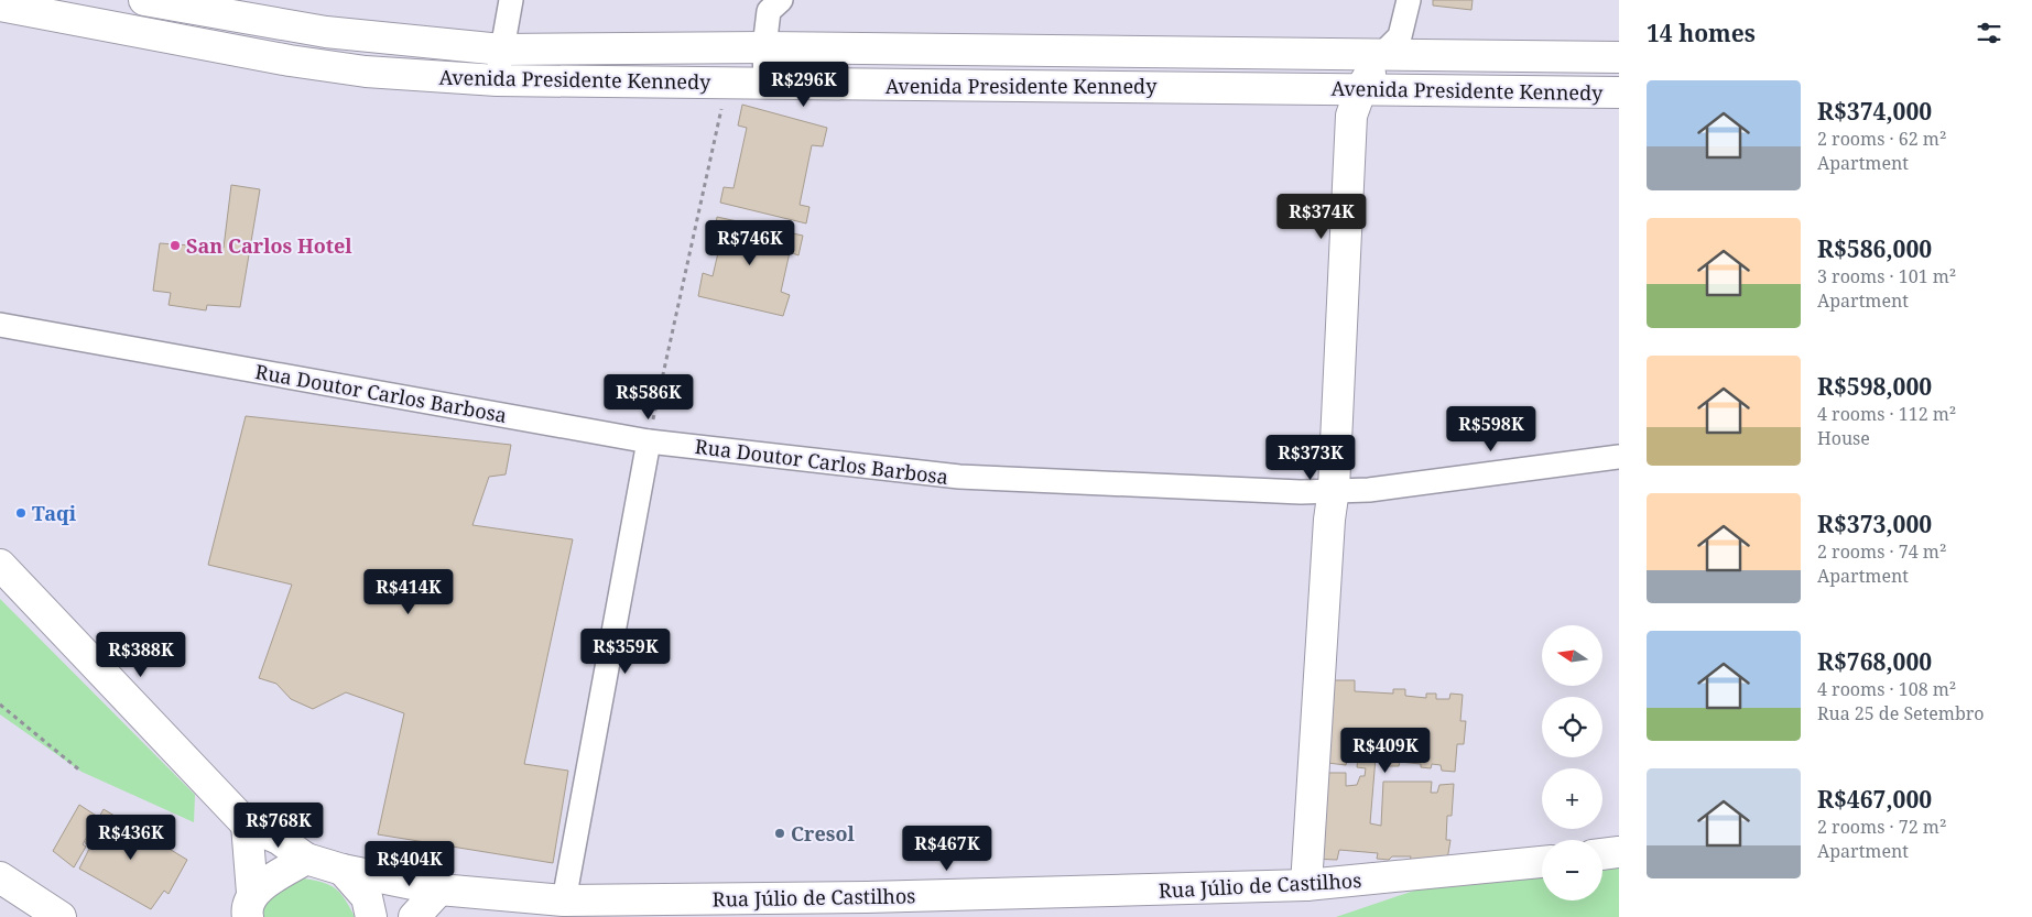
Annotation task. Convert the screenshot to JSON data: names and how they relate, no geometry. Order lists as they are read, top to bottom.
{
  "streets": {
    "street": ["Avenida Presidente Kennedy", "Rua Doutor Carlos Barbosa", "Rua Júlio de Castilhos"]
  },
  "places": ["San Carlos Hotel", "Taqi", "Cresol"],
  "north": "left",
  "page": {
    "heading": "14 homes",
    "price": [
      "R$296K",
      "R$374K",
      "R$746K",
      "R$586K",
      "R$598K",
      "R$373K",
      "R$414K",
      "R$359K",
      "R$388K",
      "R$409K",
      "R$768K",
      "R$436K",
      "R$467K",
      "R$404K"
    ],
    "list": [
      {
        "name": "R$374,000",
        "note": "2 rooms · 62 m² · Apartment"
      },
      {
        "name": "R$586,000",
        "note": "3 rooms · 101 m² · Apartment"
      },
      {
        "name": "R$598,000",
        "note": "4 rooms · 112 m² · House"
      },
      {
        "name": "R$373,000",
        "note": "2 rooms · 74 m² · Apartment"
      },
      {
        "name": "R$768,000",
        "note": "4 rooms · 108 m² · Rua 25 de Setembro"
      },
      {
        "name": "R$467,000",
        "note": "2 rooms · 72 m² · Apartment"
      }
    ],
    "map_buttons": ["+", "−"]
  }
}
